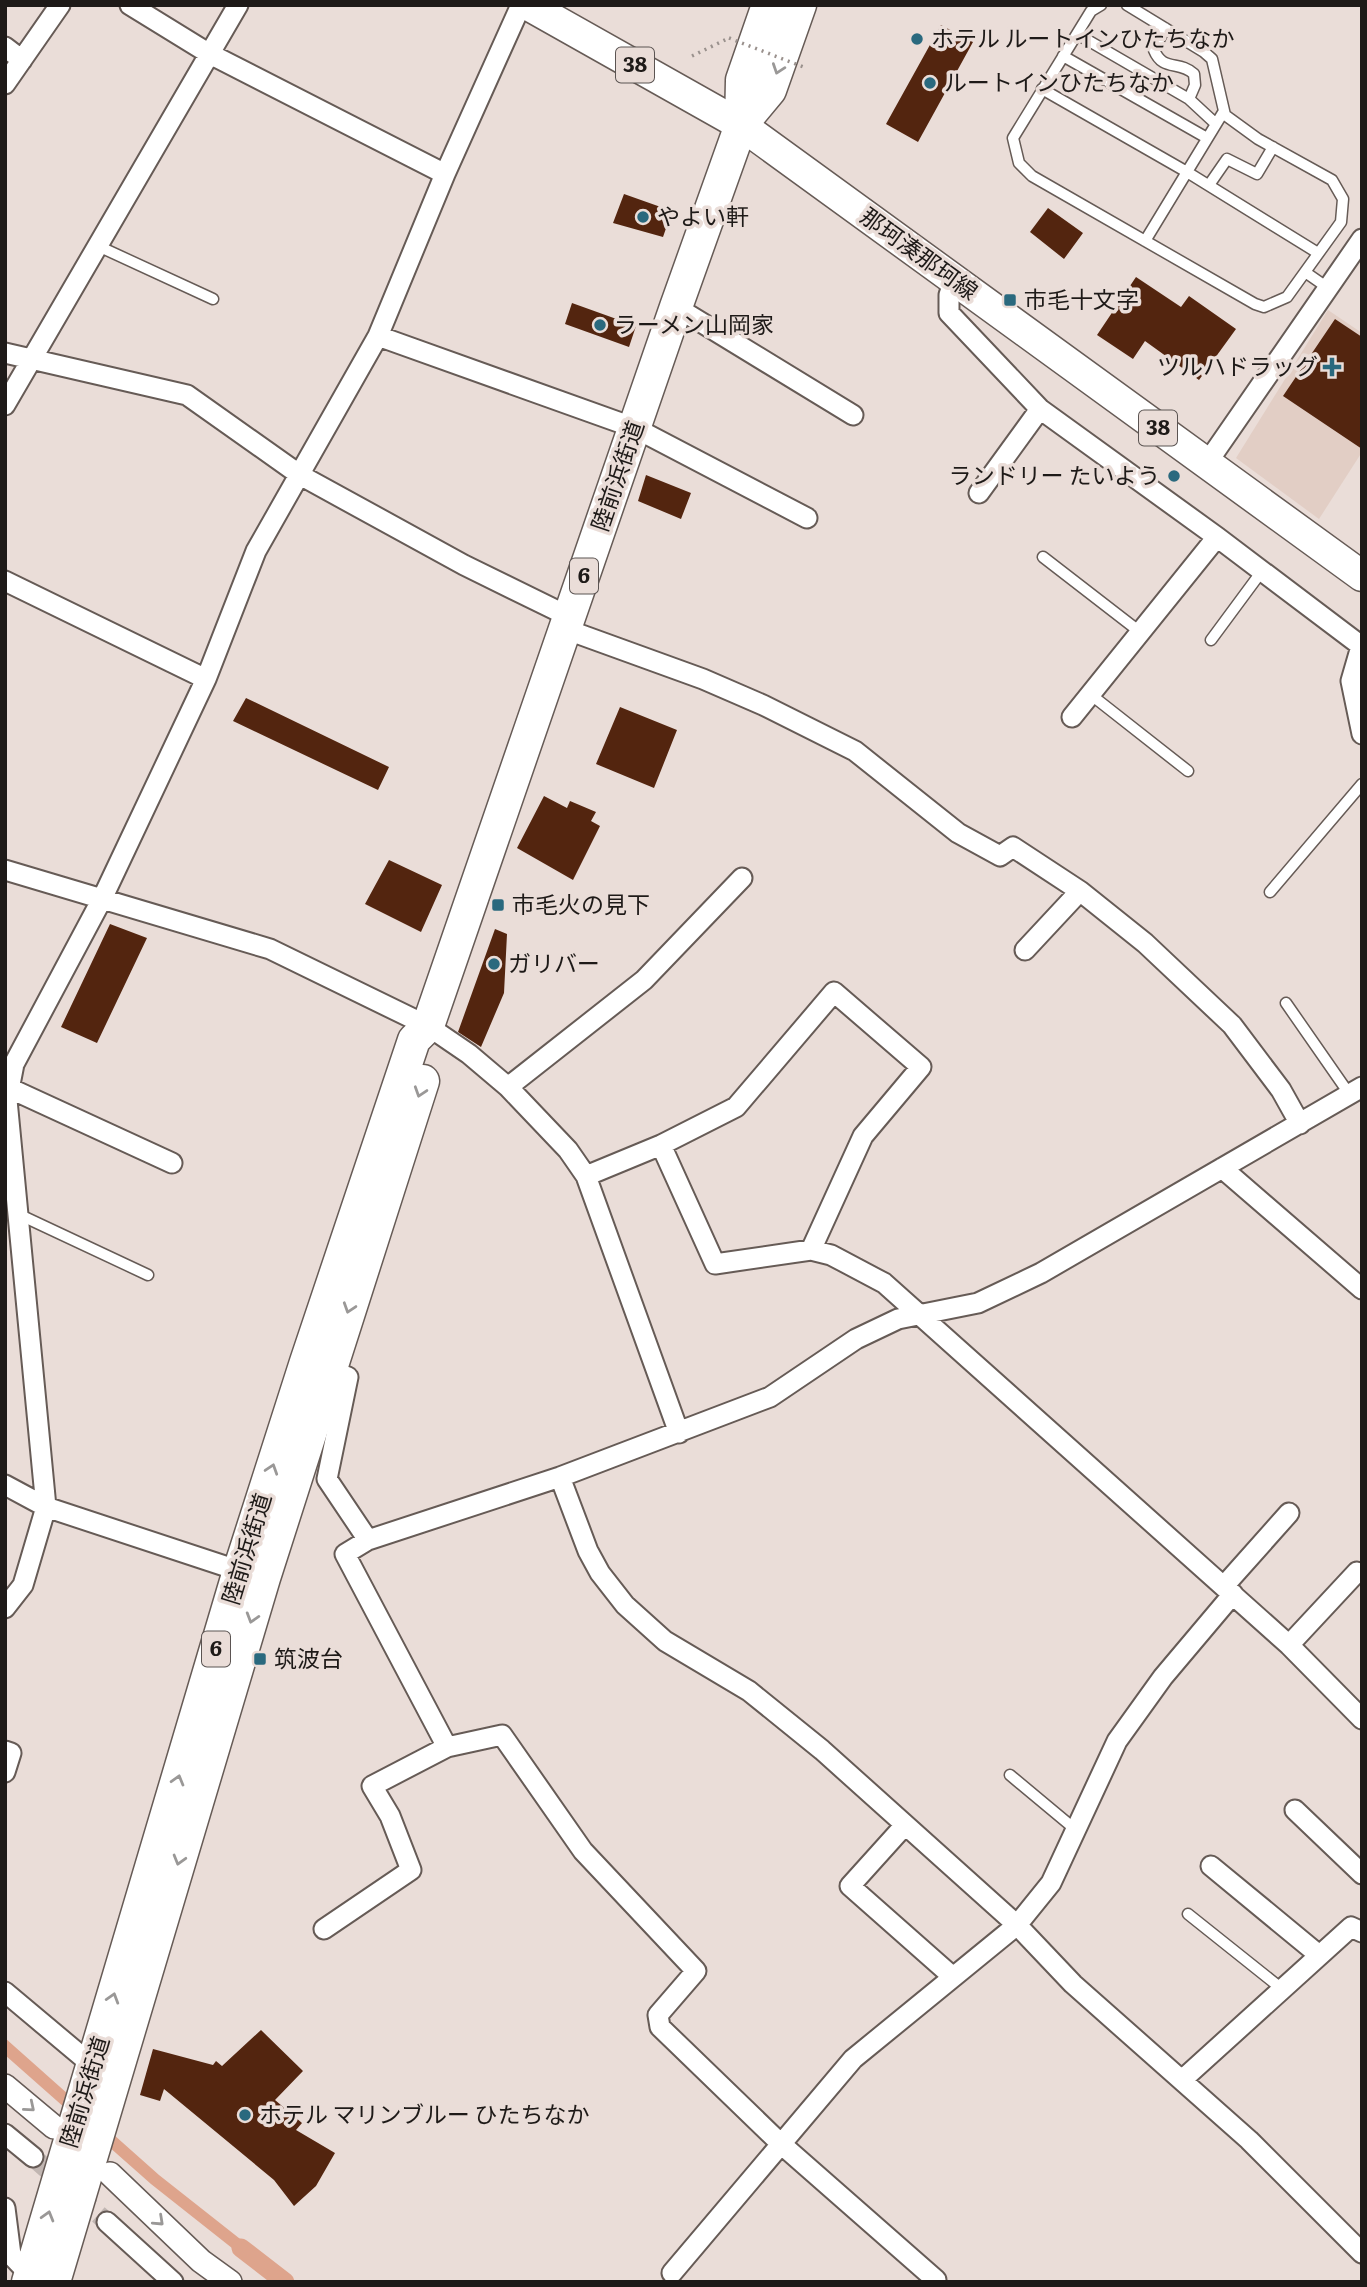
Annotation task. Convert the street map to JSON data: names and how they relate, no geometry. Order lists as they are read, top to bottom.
{
  "streets": {
    "highway": ["陸前浜街道", "6"],
    "main road": ["38", "那珂湊那珂線"]
  },
  "crossings": [
    ["那珂湊那珂線", "陸前浜街道"]
  ],
  "places": {
    "other": [
      "ホテル ルートインひたちなか",
      "ルートインひたちなか",
      "やよい軒",
      "ラーメン山岡家",
      "ランドリー たいよう",
      "ガリバー",
      "ホテル マリンブルー ひたちなか"
    ],
    "transit": ["市毛十文字", "市毛火の見下", "筑波台"],
    "health": ["ツルハドラッグ"]
  }
}
